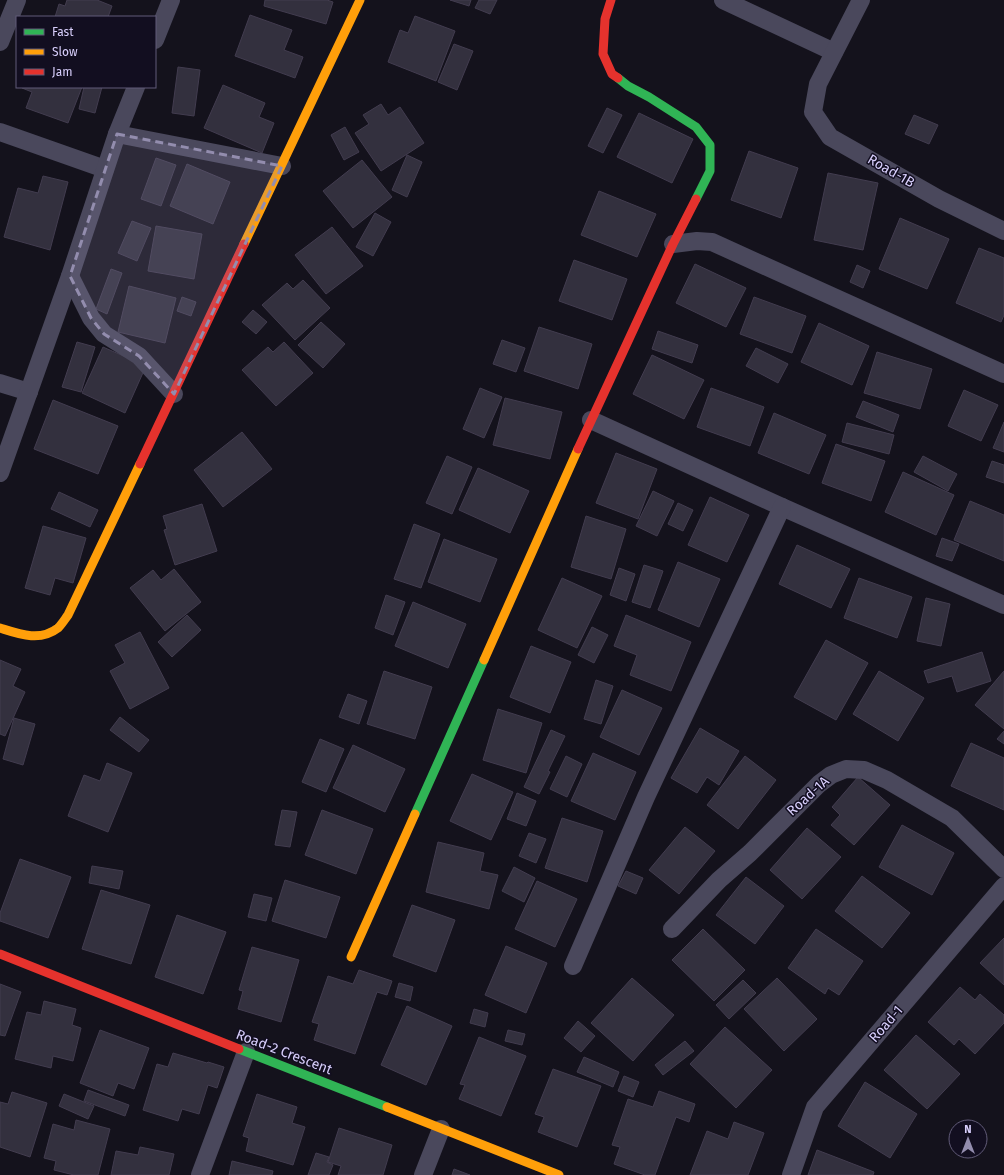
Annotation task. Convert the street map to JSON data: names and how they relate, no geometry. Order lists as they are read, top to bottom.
{
  "streets": {
    "street": [
      "Road-1B",
      "Road-1A",
      "Road-1",
      "Road-2 Crescent"
    ]
  },
  "legend": ["Fast", "Slow", "Jam"],
  "north": "top"
}
